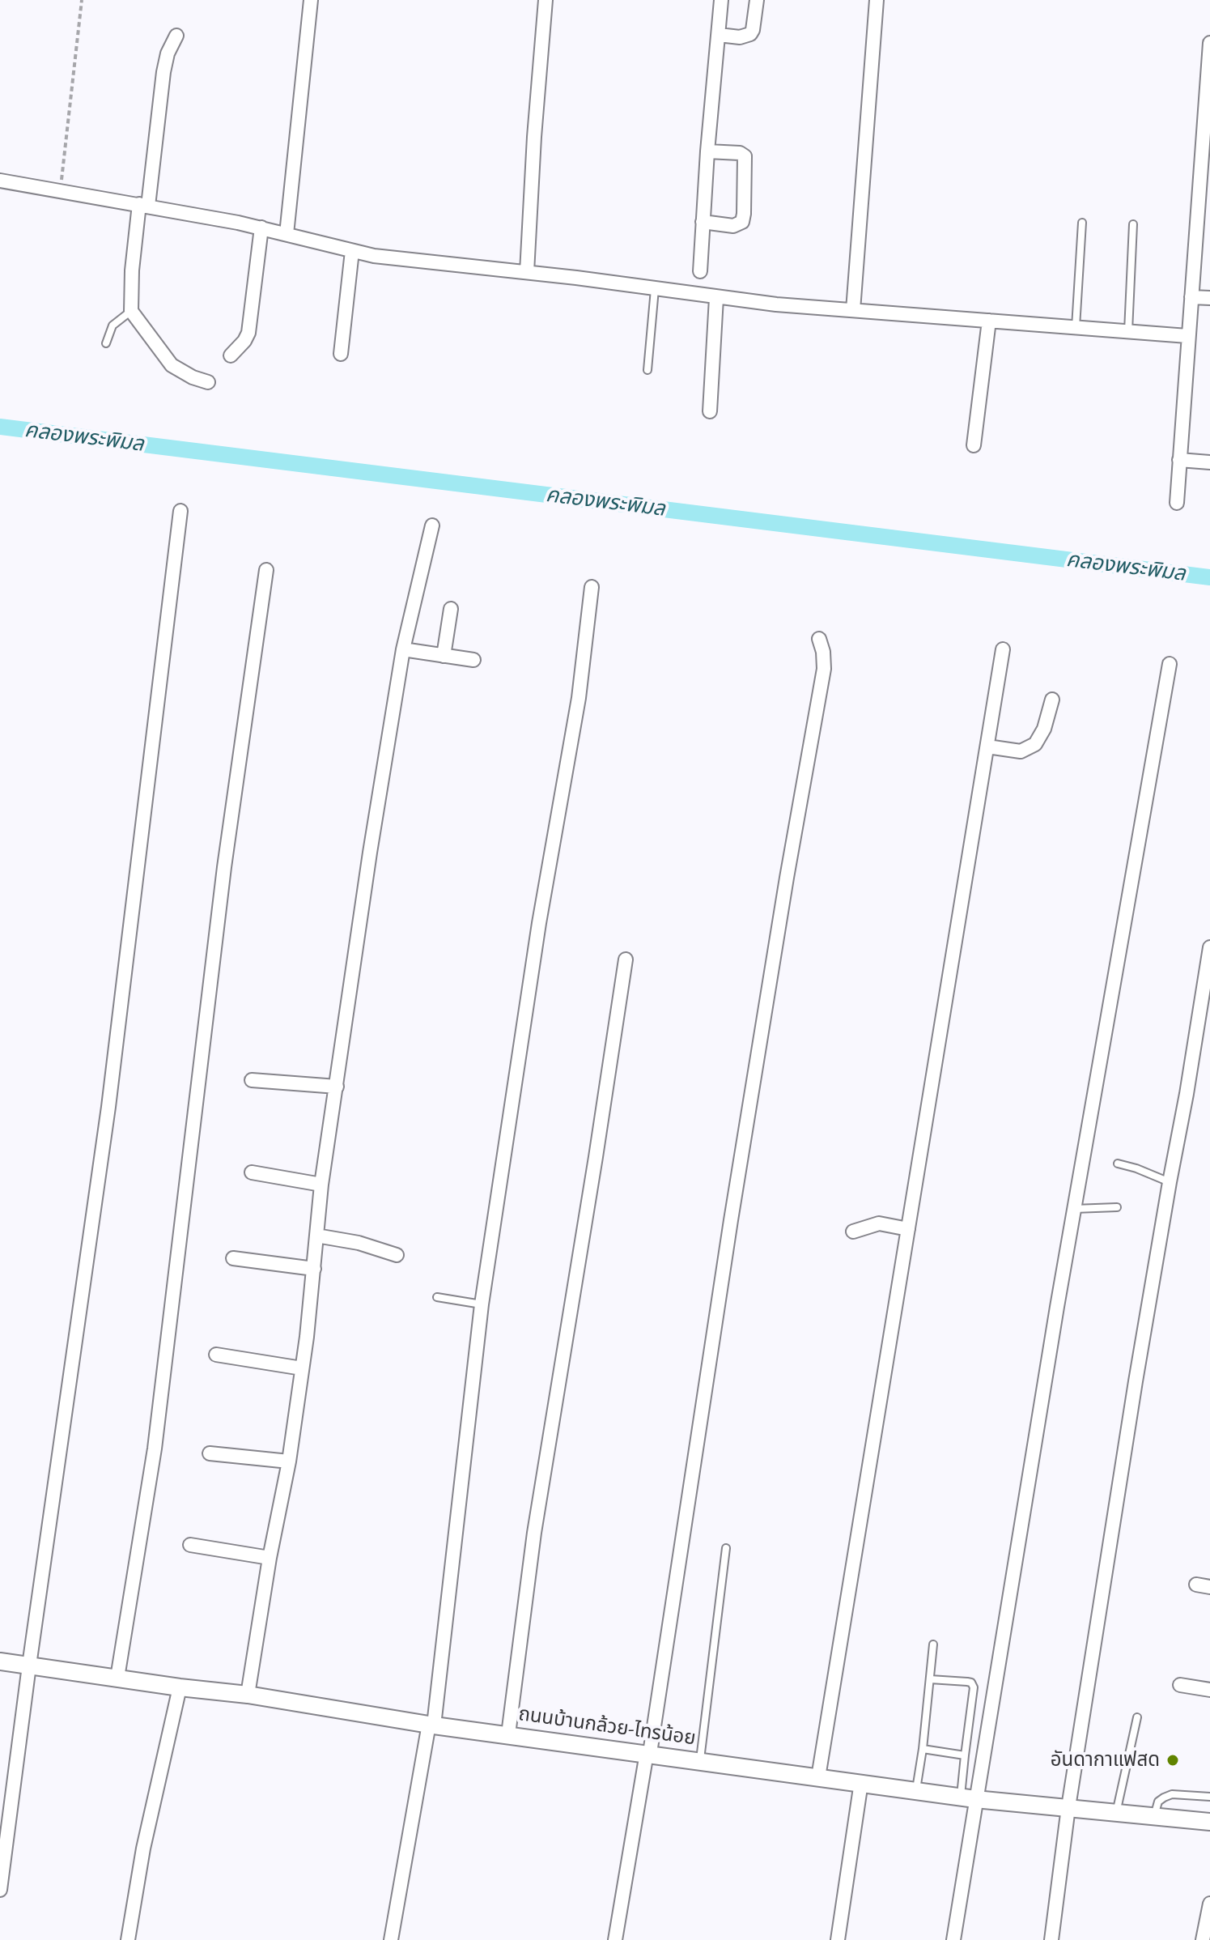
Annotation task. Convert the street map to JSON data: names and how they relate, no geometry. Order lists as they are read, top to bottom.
{
  "streets": {
    "street": ["ถนนบ้านกล้วย-ไทรน้อย"]
  },
  "water": ["คลองพระพิมล"],
  "places": ["อันดากาแฟสด"]
}
